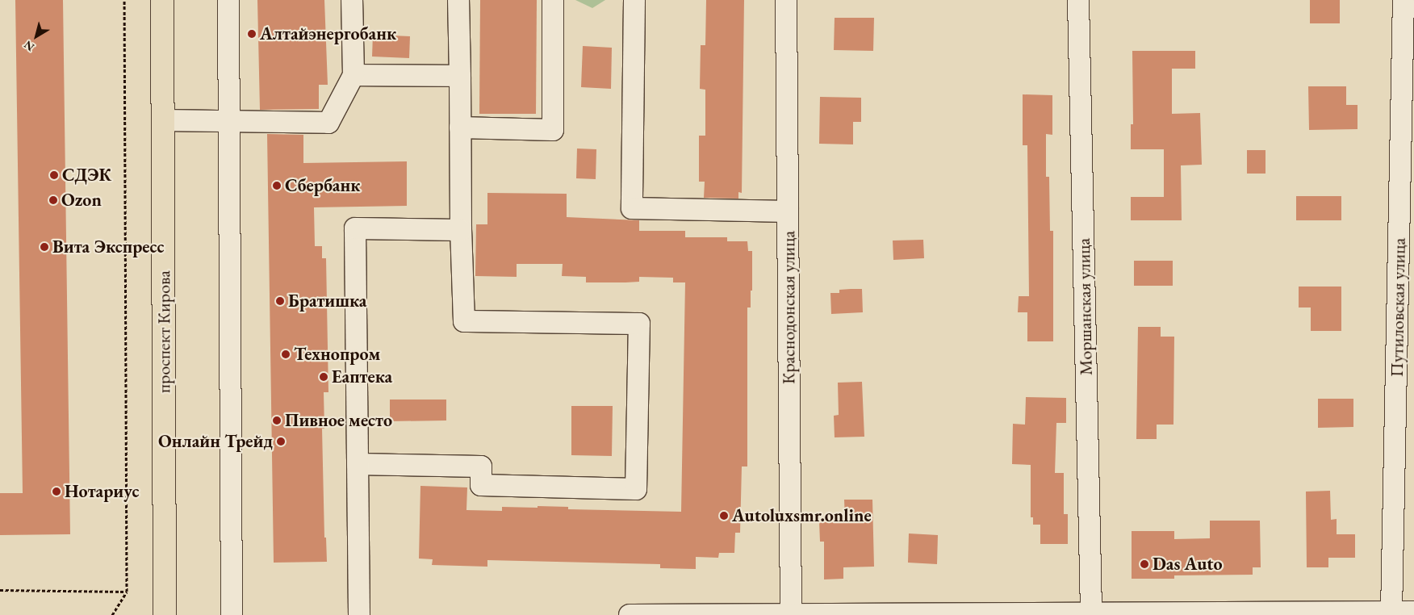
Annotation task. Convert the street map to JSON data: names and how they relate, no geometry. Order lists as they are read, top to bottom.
{
  "streets": {
    "main road": ["проспект Кирова"],
    "street": ["Моршанская улица", "Краснодонская улица", "Путиловская улица"]
  },
  "places": [
    "Алтайэнергобанк",
    "СДЭК",
    "Сбербанк",
    "Ozon",
    "Вита Экспресс",
    "Братишка",
    "Технопром",
    "Еаптека",
    "Пивное место",
    "Онлайн Трейд",
    "Нотариус",
    "Autoluxsmr.online",
    "Das Auto"
  ],
  "north": "bottom left"
}
